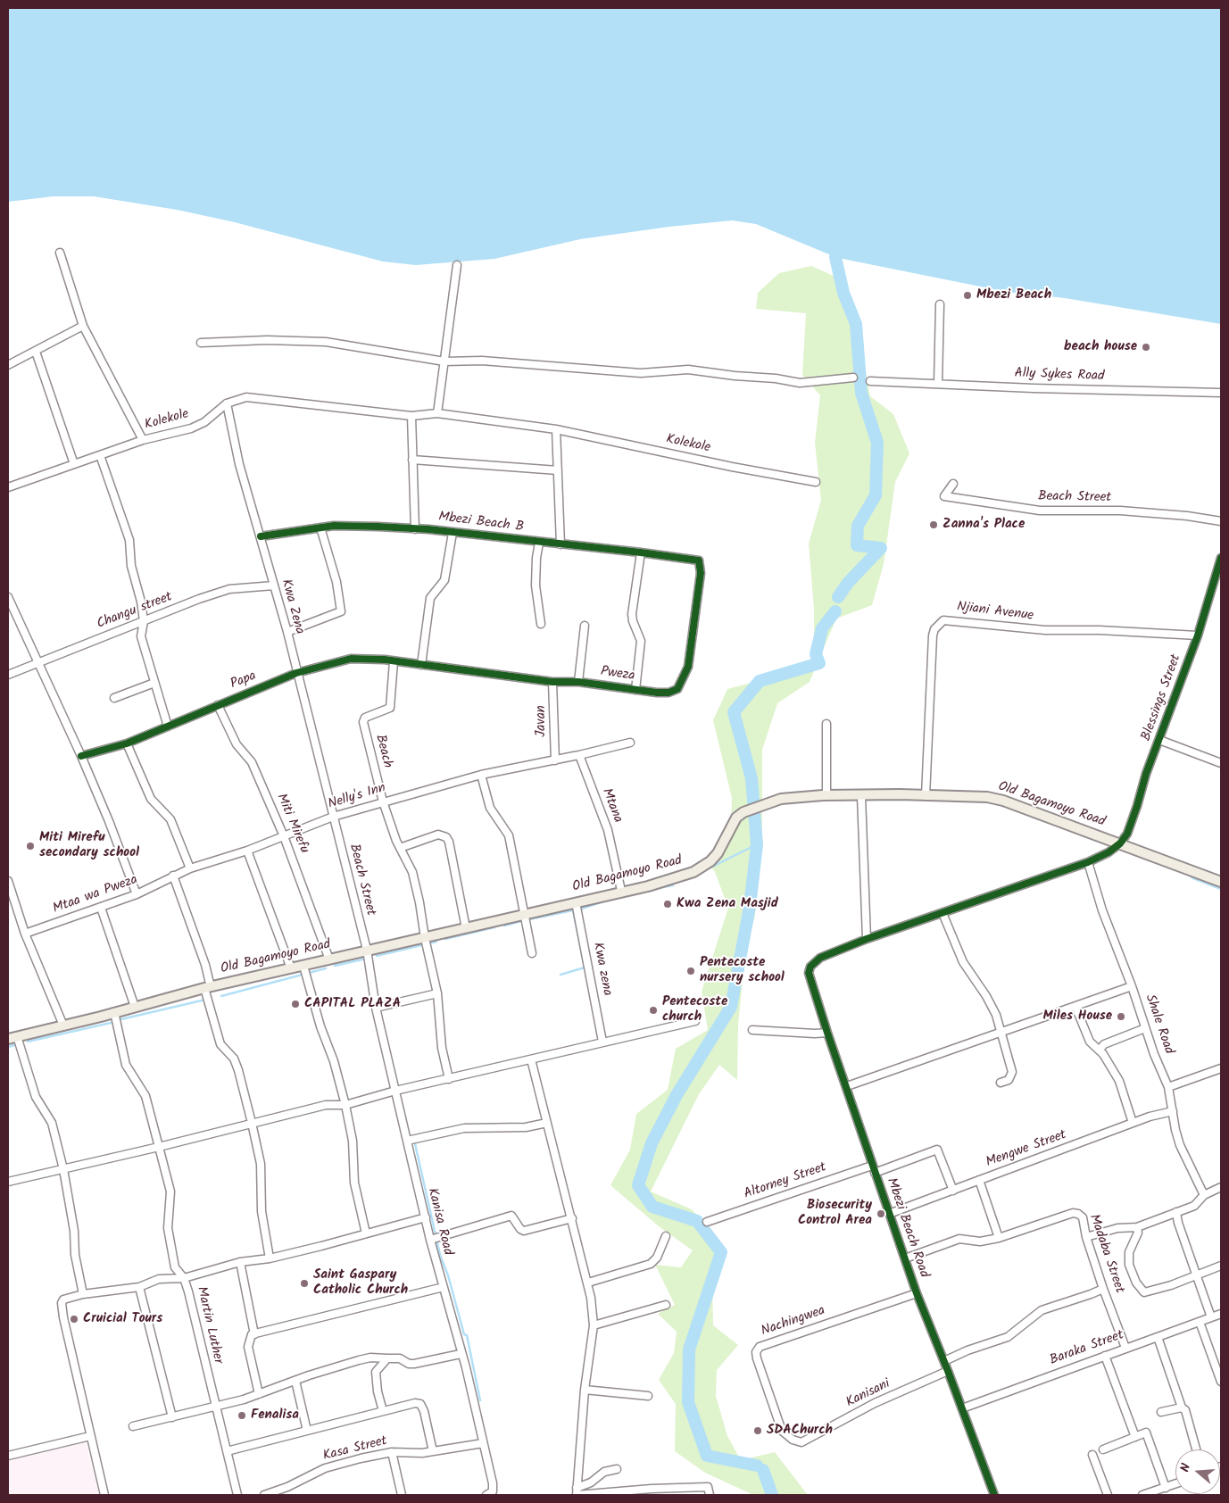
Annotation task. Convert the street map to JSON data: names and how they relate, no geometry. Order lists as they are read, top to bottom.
{
  "streets": {
    "main road": ["Old Bagamoyo Road"],
    "street": [
      "Ally Sykes Road",
      "Kolekole",
      "Beach Street",
      "Mbezi Beach B",
      "Kwa Zena",
      "Changu street",
      "Njiani Avenue",
      "Pweza",
      "Papa",
      "Blessings Street",
      "Javan",
      "Beach",
      "Nelly's Inn",
      "Mtana",
      "Miti Mirefu",
      "Mtaa wa Pweza",
      "Kwa zena",
      "Shale Road",
      "Mengwe Street",
      "Altorney Street",
      "Kanisa Road",
      "Mbezi Beach Road",
      "Madaba Street",
      "Nachingwea",
      "Martin Luther",
      "Baraka Street",
      "Kanisani",
      "Kasa Street"
    ]
  },
  "crossings": [
    ["Kolekole", "Kwa Zena"],
    ["Beach Street", "Kwa Zena"],
    ["Beach Street", "Nelly's Inn"],
    ["Beach Street", "Old Bagamoyo Road"],
    ["Beach Street", "Kanisa Road"],
    ["Mbezi Beach B", "Kwa Zena"],
    ["Mbezi Beach B", "Pweza"],
    ["Kwa Zena", "Changu street"],
    ["Kwa Zena", "Papa"],
    ["Kwa Zena", "Nelly's Inn"],
    ["Njiani Avenue", "Blessings Street"],
    ["Njiani Avenue", "Old Bagamoyo Road"],
    ["Pweza", "Papa"],
    ["Pweza", "Javan"],
    ["Papa", "Beach"],
    ["Papa", "Miti Mirefu"],
    ["Blessings Street", "Old Bagamoyo Road"],
    ["Javan", "Nelly's Inn"],
    ["Beach", "Nelly's Inn"],
    ["Beach", "Old Bagamoyo Road"],
    ["Nelly's Inn", "Miti Mirefu"],
    ["Nelly's Inn", "Mtaa wa Pweza"],
    ["Old Bagamoyo Road", "Mtana"],
    ["Old Bagamoyo Road", "Miti Mirefu"],
    ["Old Bagamoyo Road", "Kwa zena"],
    ["Old Bagamoyo Road", "Kanisa Road"],
    ["Old Bagamoyo Road", "Martin Luther"],
    ["Shale Road", "Mengwe Street"],
    ["Mengwe Street", "Mbezi Beach Road"],
    ["Altorney Street", "Mbezi Beach Road"],
    ["Kanisa Road", "Kasa Street"],
    ["Mbezi Beach Road", "Madaba Street"],
    ["Mbezi Beach Road", "Nachingwea"],
    ["Mbezi Beach Road", "Baraka Street"],
    ["Mbezi Beach Road", "Kanisani"],
    ["Madaba Street", "Baraka Street"],
    ["Nachingwea", "Kanisani"]
  ],
  "places": [
    "Mbezi Beach",
    "beach house",
    "Zanna's Place",
    "Miti Mirefu secondary school",
    "Kwa Zena Masjid",
    "Pentecoste nursery school",
    "CAPITAL PLAZA",
    "Pentecoste church",
    "Miles House",
    "Biosecurity Control Area",
    "Saint Gaspary Catholic Church",
    "Cruicial Tours",
    "Fenalisa",
    "SDAChurch"
  ],
  "north": "left"
}
